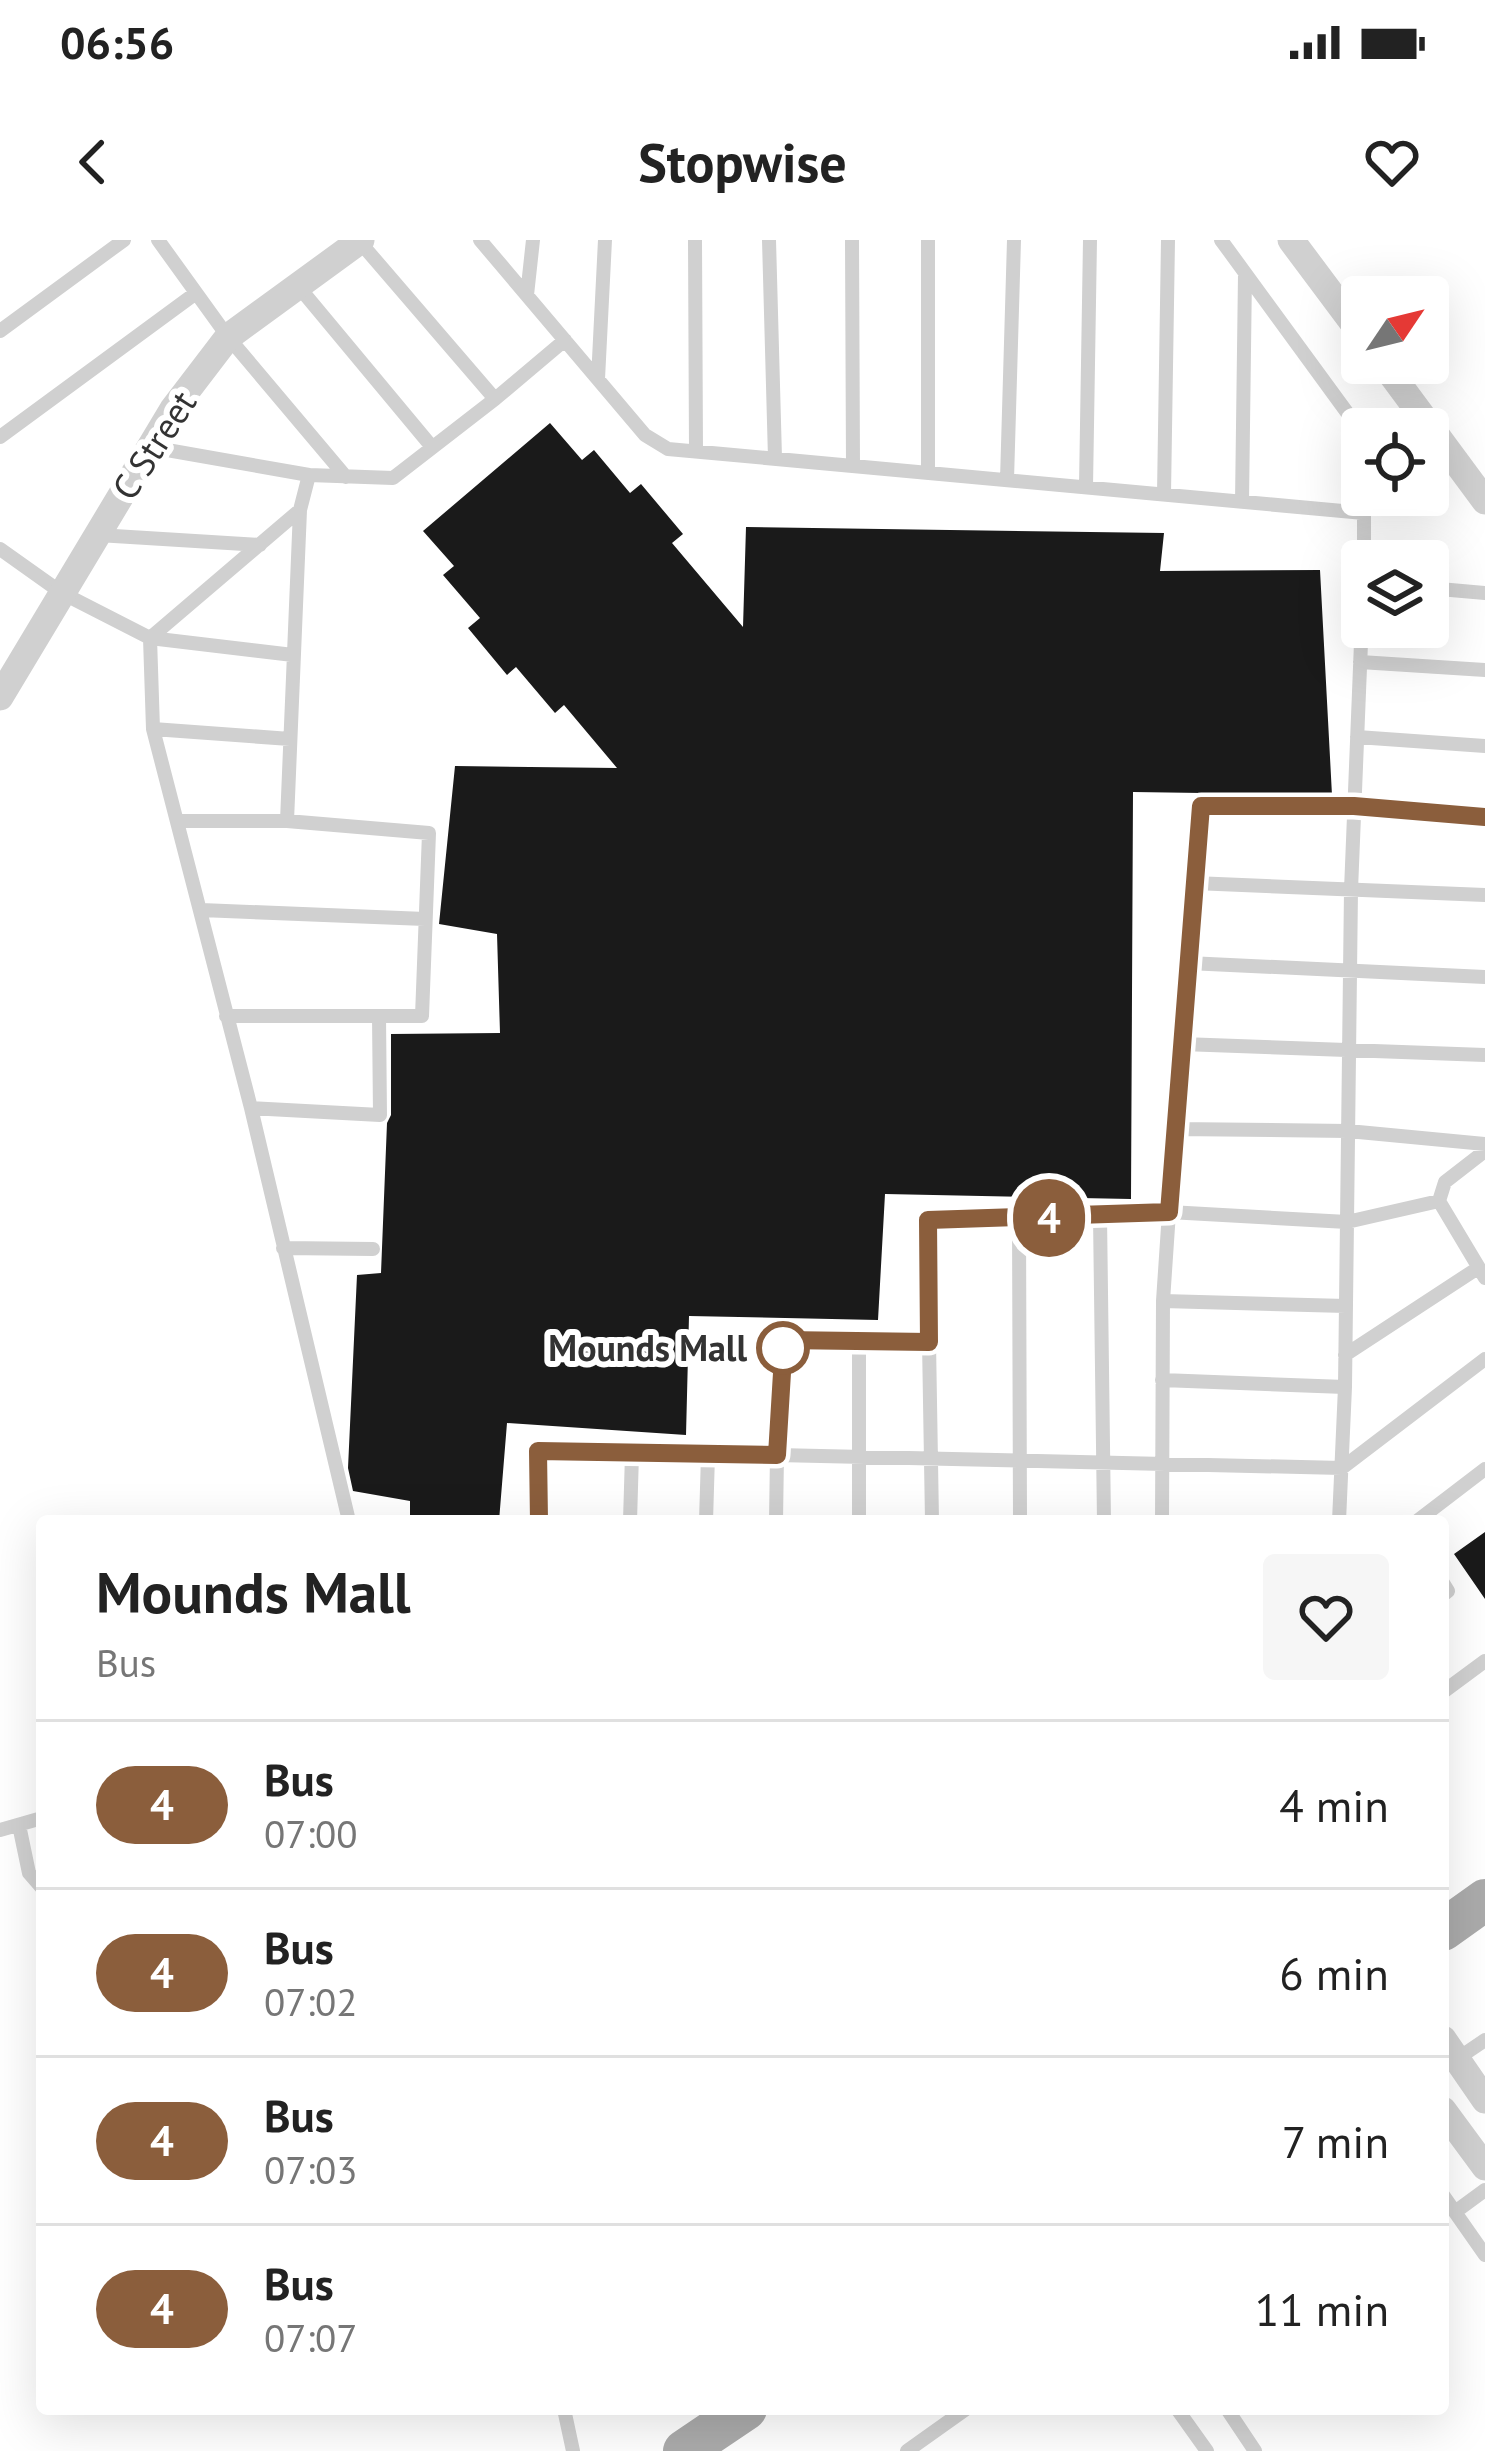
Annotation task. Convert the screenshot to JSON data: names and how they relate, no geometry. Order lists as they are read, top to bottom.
{
  "streets": {
    "street": ["C Street"]
  },
  "places": ["Mounds Mall"],
  "lines": ["bus line 4"],
  "north": "top right",
  "page": {
    "status": "06:56",
    "header": "Stopwise",
    "on_map": "4",
    "heading": ["Mounds Mall", "Bus"],
    "list": [
      {
        "mark": "4",
        "name": "Bus",
        "note": "07:00",
        "value": "4 min"
      },
      {
        "mark": "4",
        "name": "Bus",
        "note": "07:02",
        "value": "6 min"
      },
      {
        "mark": "4",
        "name": "Bus",
        "note": "07:03",
        "value": "7 min"
      },
      {
        "mark": "4",
        "name": "Bus",
        "note": "07:07",
        "value": "11 min"
      }
    ]
  }
}
